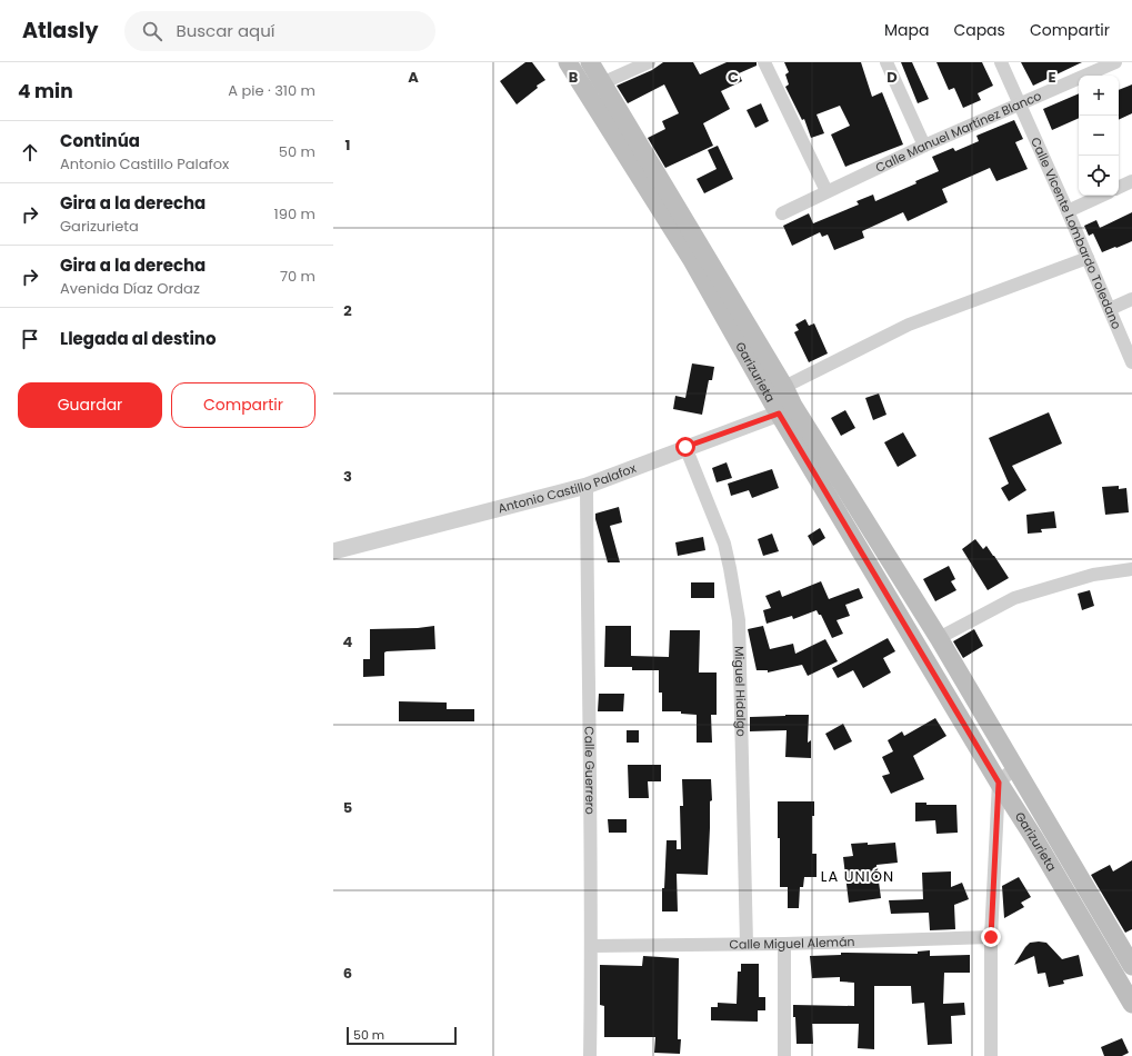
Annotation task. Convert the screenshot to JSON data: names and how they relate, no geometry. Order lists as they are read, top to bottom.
{
  "streets": {
    "main road": ["Garizurieta"],
    "street": [
      "Calle Manuel Martínez Blanco",
      "Calle Vicente Lombardo Toledano",
      "Antonio Castillo Palafox",
      "Miguel Hidalgo",
      "Calle Guerrero",
      "Calle Miguel Alemán"
    ]
  },
  "crossings": [
    ["Calle Manuel Martínez Blanco", "Calle Vicente Lombardo Toledano"],
    ["Garizurieta", "Antonio Castillo Palafox"],
    ["Antonio Castillo Palafox", "Miguel Hidalgo"],
    ["Antonio Castillo Palafox", "Calle Guerrero"],
    ["Miguel Hidalgo", "Calle Miguel Alemán"],
    ["Calle Guerrero", "Calle Miguel Alemán"]
  ],
  "districts": ["LA UNIÓN"],
  "scale_bar": "50 m",
  "page": {
    "header": "Atlasly",
    "search": "Buscar aquí",
    "nav": ["Mapa", "Capas", "Compartir"],
    "heading": ["4 min", "A pie · 310 m"],
    "map_buttons": ["+", "−"],
    "list": [
      ["Continúa", "Antonio Castillo Palafox", "50 m"],
      ["Gira a la derecha", "Garizurieta", "190 m"],
      ["Gira a la derecha", "Avenida Díaz Ordaz", "70 m"],
      "Llegada al destino"
    ],
    "buttons": ["Guardar", "Compartir"],
    "scale": "50 m"
  },
  "grid": {
    "columns": [
      "A",
      "B",
      "C",
      "D",
      "E"
    ],
    "rows": [
      "1",
      "2",
      "3",
      "4",
      "5",
      "6"
    ]
  }
}
